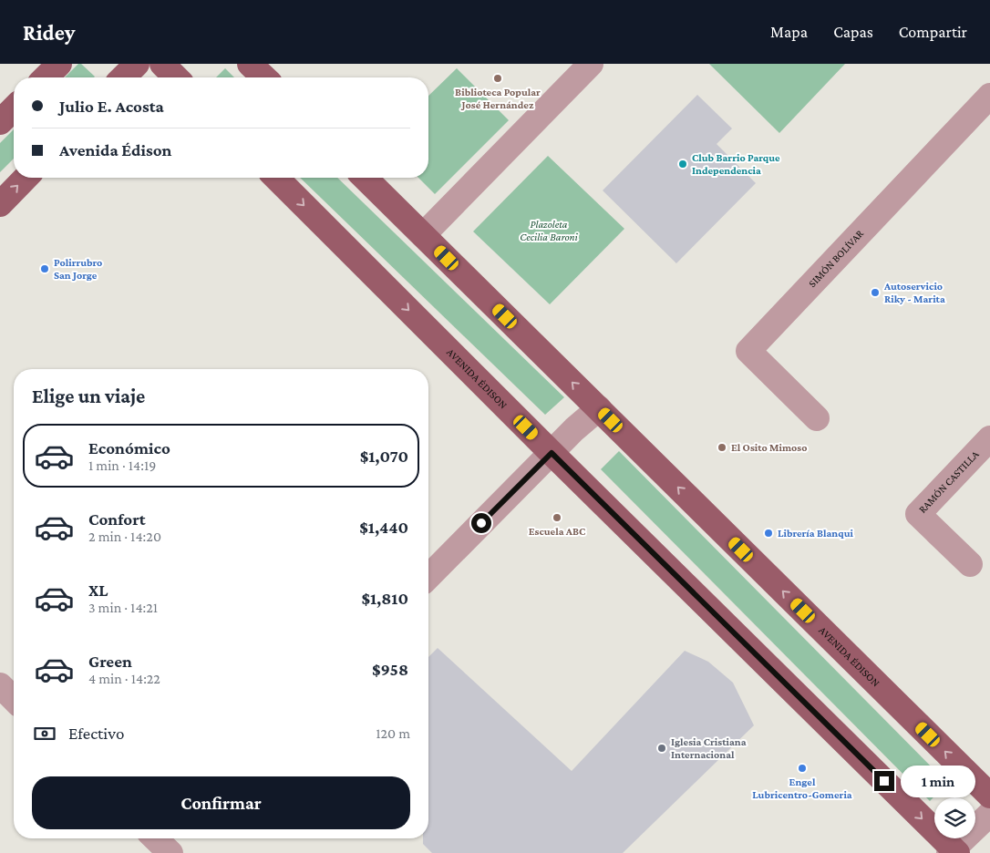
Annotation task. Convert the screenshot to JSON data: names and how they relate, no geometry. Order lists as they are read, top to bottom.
{
  "streets": {
    "main road": ["AVENIDA ÉDISON"],
    "street": ["SIMÓN BOLÍVAR", "RAMÓN CASTILLA"]
  },
  "parks": ["Plazoleta Cecilia Baroni"],
  "places": [
    "Biblioteca Popular José Hernández",
    "Club Barrio Parque Independencia",
    "Polirrubro San Jorge",
    "Autoservicio Riky - Marita",
    "El Osito Mimoso",
    "Escuela ABC",
    "Librería Blanqui",
    "Iglesia Cristiana Internacional",
    "Engel Lubricentro-Gomeria"
  ],
  "page": {
    "header": "Ridey",
    "nav": ["Mapa", "Capas", "Compartir"],
    "banner": ["Julio E. Acosta", "Avenida Édison"],
    "heading": "Elige un viaje",
    "list": [
      {
        "name": "Económico",
        "note": "1 min · 14:19",
        "value": "$1,070"
      },
      {
        "name": "Confort",
        "note": "2 min · 14:20",
        "value": "$1,440"
      },
      {
        "name": "XL",
        "note": "3 min · 14:21",
        "value": "$1,810"
      },
      {
        "name": "Green",
        "note": "4 min · 14:22",
        "value": "$958"
      }
    ],
    "pay": ["Efectivo", "120 m"],
    "bubble": "1 min",
    "buttons": "Confirmar"
  }
}
